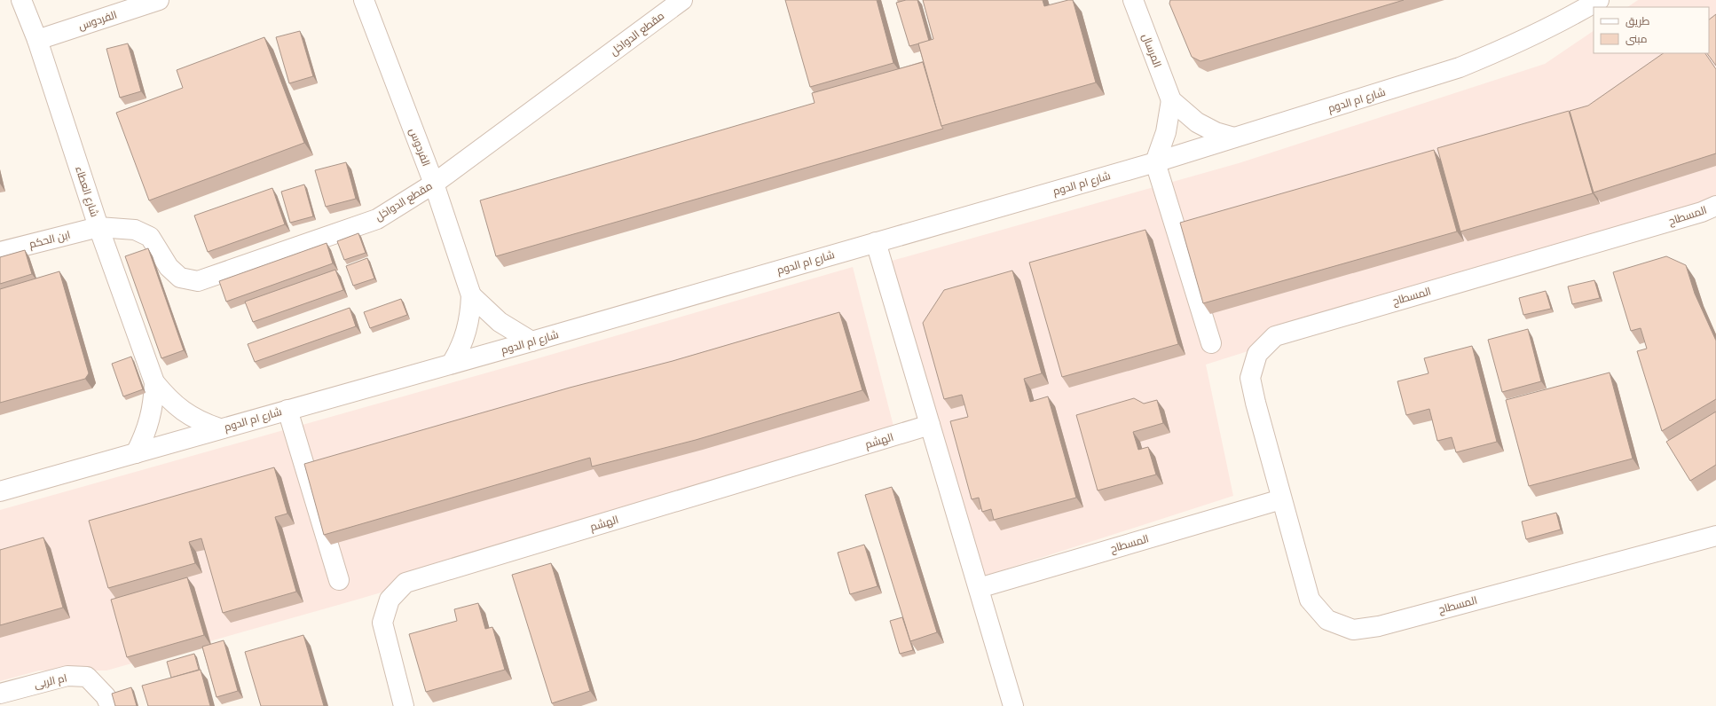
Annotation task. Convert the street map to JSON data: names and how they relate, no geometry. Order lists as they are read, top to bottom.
{
  "streets": {
    "street": [
      "الفردوس",
      "مقطع الدواخل",
      "المرسال",
      "شارع ام الدوم",
      "شارع العطاء",
      "المسطاح",
      "ابن الحكم",
      "الهشم",
      "ام الربى"
    ]
  },
  "crossings": [
    ["الفردوس", "مقطع الدواخل"],
    ["الفردوس", "شارع ام الدوم"],
    ["الفردوس", "شارع العطاء"],
    ["مقطع الدواخل", "شارع العطاء"],
    ["مقطع الدواخل", "ابن الحكم"],
    ["المرسال", "شارع ام الدوم"],
    ["شارع ام الدوم", "شارع العطاء"],
    ["شارع العطاء", "ابن الحكم"]
  ],
  "legend": ["طريق", "مبنى"]
}
